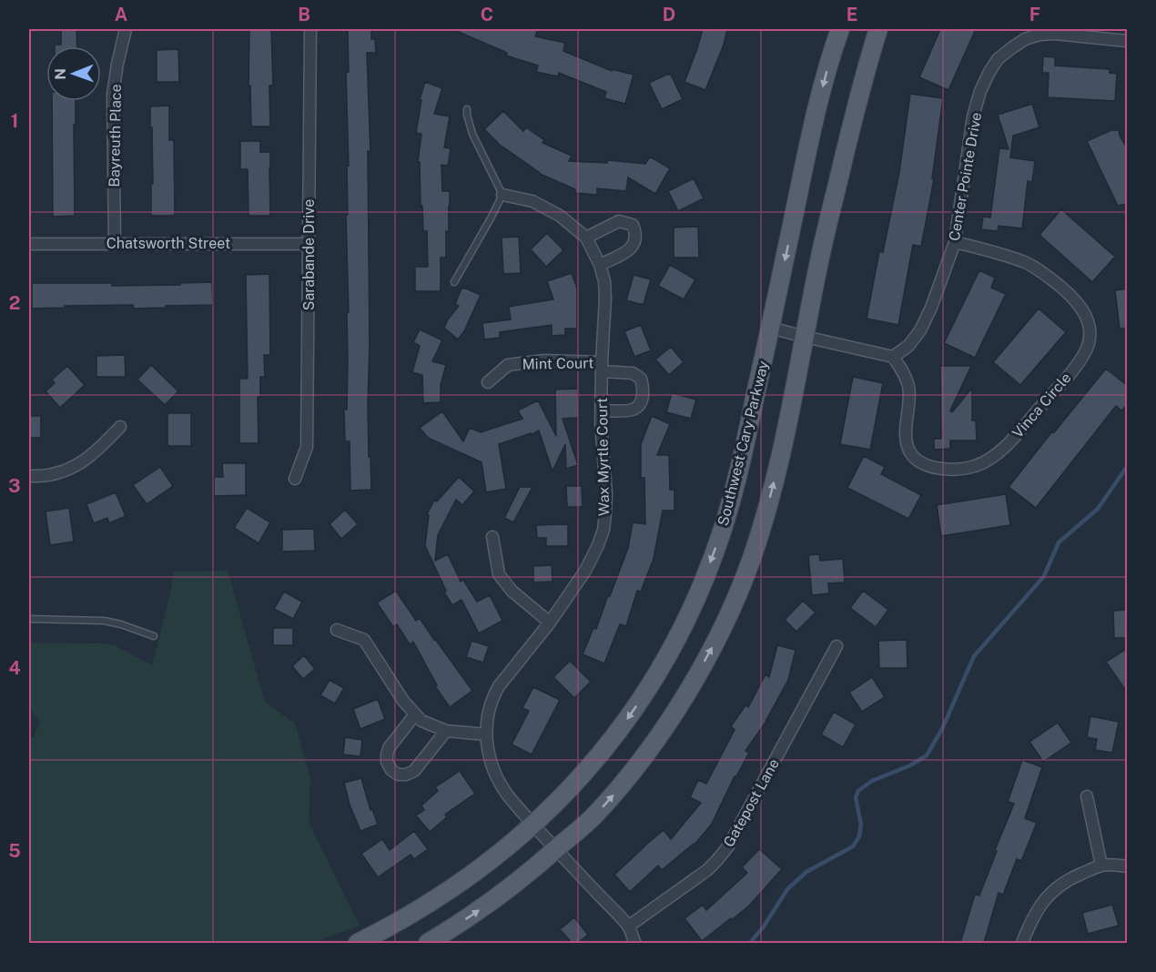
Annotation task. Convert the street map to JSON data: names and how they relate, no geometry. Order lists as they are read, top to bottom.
{
  "streets": {
    "main road": ["Southwest Cary Parkway"],
    "street": [
      "Bayreuth Place",
      "Center Pointe Drive",
      "Chatsworth Street",
      "Sarabande Drive",
      "Mint Court",
      "Vinca Circle",
      "Wax Myrtle Court",
      "Gatepost Lane"
    ]
  },
  "crossings": [
    ["Bayreuth Place", "Chatsworth Street"],
    ["Center Pointe Drive", "Vinca Circle"],
    ["Chatsworth Street", "Sarabande Drive"],
    ["Mint Court", "Wax Myrtle Court"],
    ["Southwest Cary Parkway", "Wax Myrtle Court"],
    ["Wax Myrtle Court", "Gatepost Lane"]
  ],
  "north": "left",
  "grid": {
    "columns": [
      "A",
      "B",
      "C",
      "D",
      "E",
      "F"
    ],
    "rows": [
      "1",
      "2",
      "3",
      "4",
      "5"
    ]
  }
}
